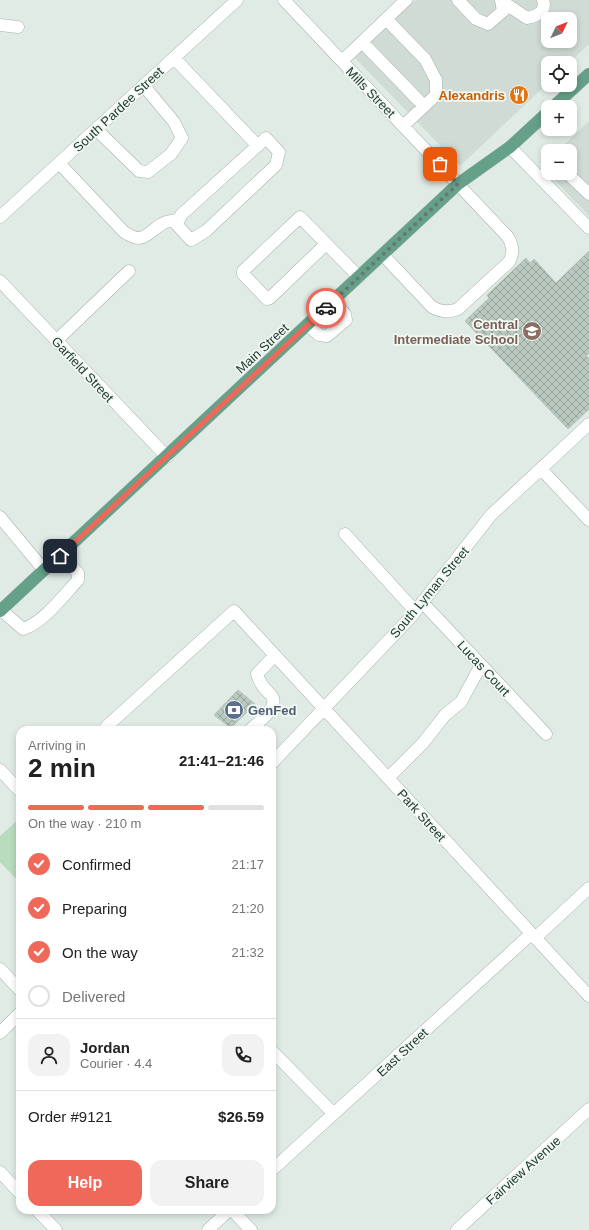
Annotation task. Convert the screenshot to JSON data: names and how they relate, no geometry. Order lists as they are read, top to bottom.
{
  "streets": {
    "main road": ["Main Street"],
    "street": [
      "Mills Street",
      "South Pardee Street",
      "Garfield Street",
      "South Lyman Street",
      "Lucas Court",
      "Park Street",
      "East Street",
      "Fairview Avenue"
    ]
  },
  "crossings": [
    ["Mills Street", "Main Street"],
    ["Main Street", "Garfield Street"],
    ["South Lyman Street", "Lucas Court"],
    ["South Lyman Street", "Park Street"],
    ["Park Street", "East Street"]
  ],
  "places": {
    "restaurant": ["Alexandris"],
    "school or university": ["Central Intermediate School"],
    "bank": ["GenFed"]
  },
  "north": "top right",
  "page": {
    "map_buttons": ["+", "−"],
    "heading": ["2 min", "Arriving in", "21:41–21:46"],
    "panel": [
      "Jordan",
      "Courier · 4.4",
      "Order #9121",
      "$26.59"
    ],
    "bar": "On the way · 210 m",
    "list": [
      ["Confirmed", "21:17"],
      ["Preparing", "21:20"],
      ["On the way", "21:32"],
      "Delivered"
    ],
    "buttons": ["Help", "Share"]
  }
}
